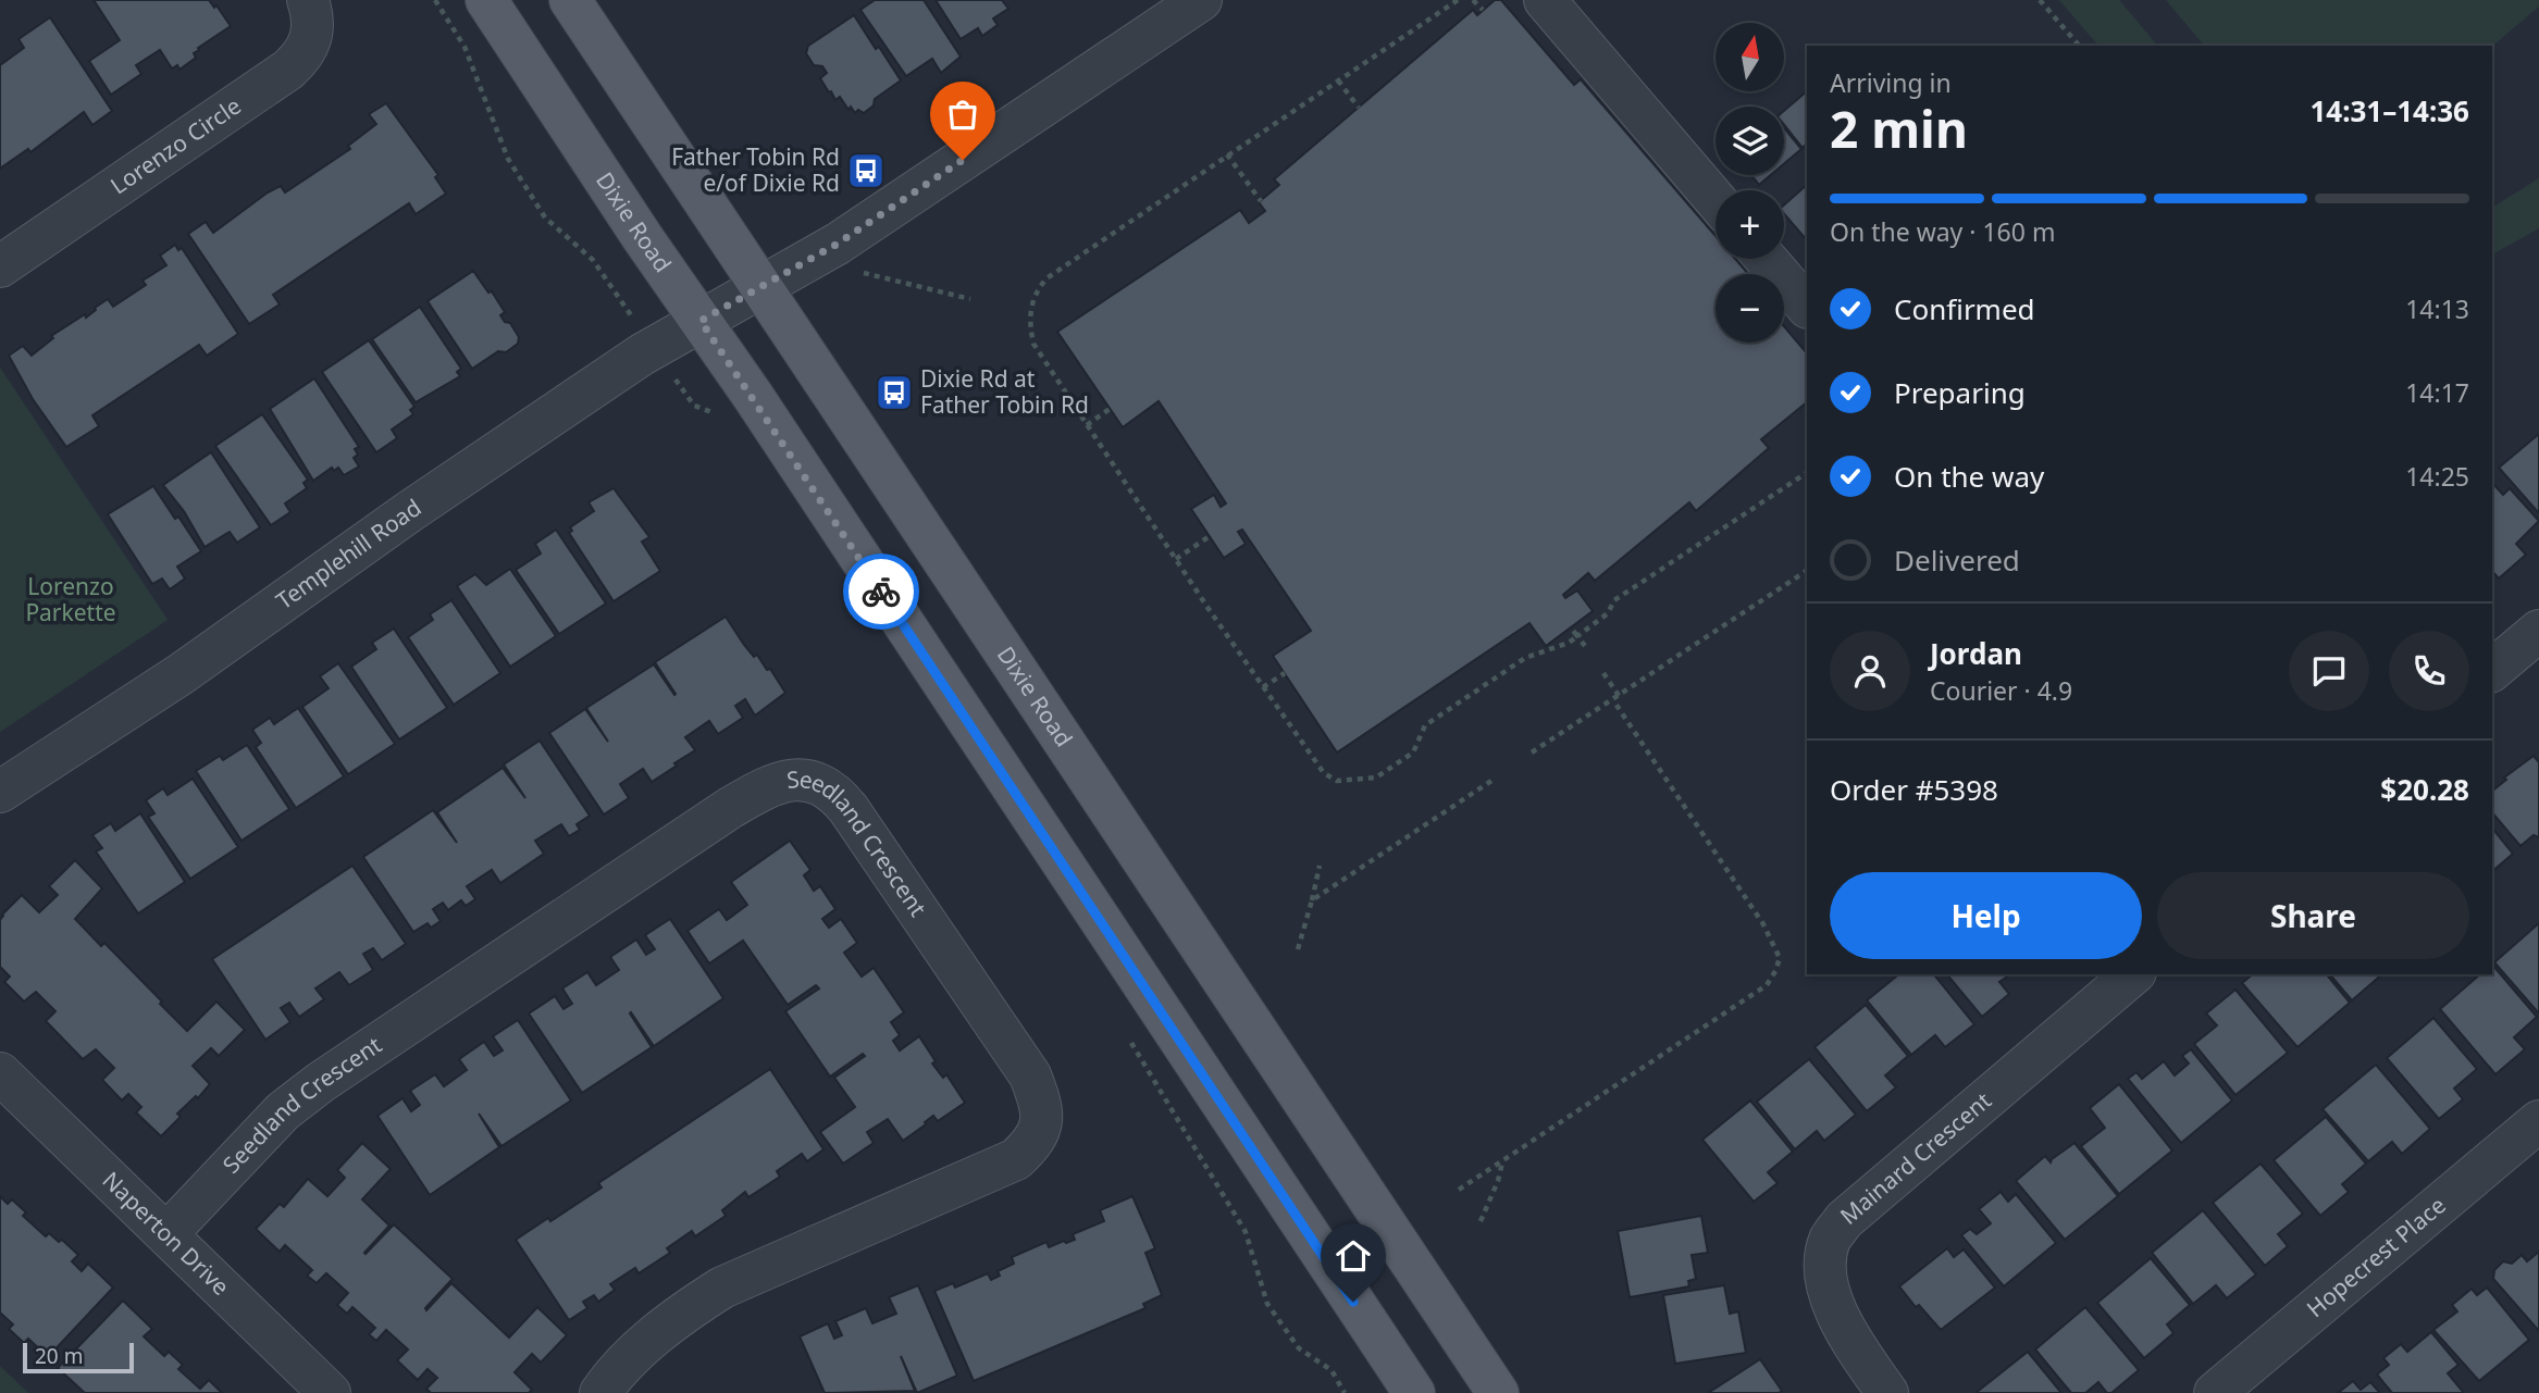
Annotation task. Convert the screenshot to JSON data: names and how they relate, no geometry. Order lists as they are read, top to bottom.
{
  "streets": {
    "main road": ["Dixie Road"],
    "street": [
      "Lorenzo Circle",
      "Templehill Road",
      "Seedland Crescent",
      "Mainard Crescent",
      "Naperton Drive",
      "Hopecrest Place"
    ]
  },
  "crossings": [
    ["Dixie Road", "Templehill Road"],
    ["Seedland Crescent", "Naperton Drive"]
  ],
  "parks": ["Lorenzo Parkette"],
  "places": {
    "bus stop": ["Father Tobin Rd e/of Dixie Rd", "Dixie Rd at Father Tobin Rd"]
  },
  "scale_bar": "20 m",
  "north": "top",
  "page": {
    "map_buttons": ["+", "−"],
    "heading": ["2 min", "Arriving in", "14:31–14:36"],
    "panel": [
      "Jordan",
      "Courier · 4.9",
      "Order #5398",
      "$20.28"
    ],
    "bar": "On the way · 160 m",
    "list": [
      ["Confirmed", "14:13"],
      ["Preparing", "14:17"],
      ["On the way", "14:25"],
      "Delivered"
    ],
    "buttons": ["Help", "Share"],
    "scale": "20 m"
  }
}
